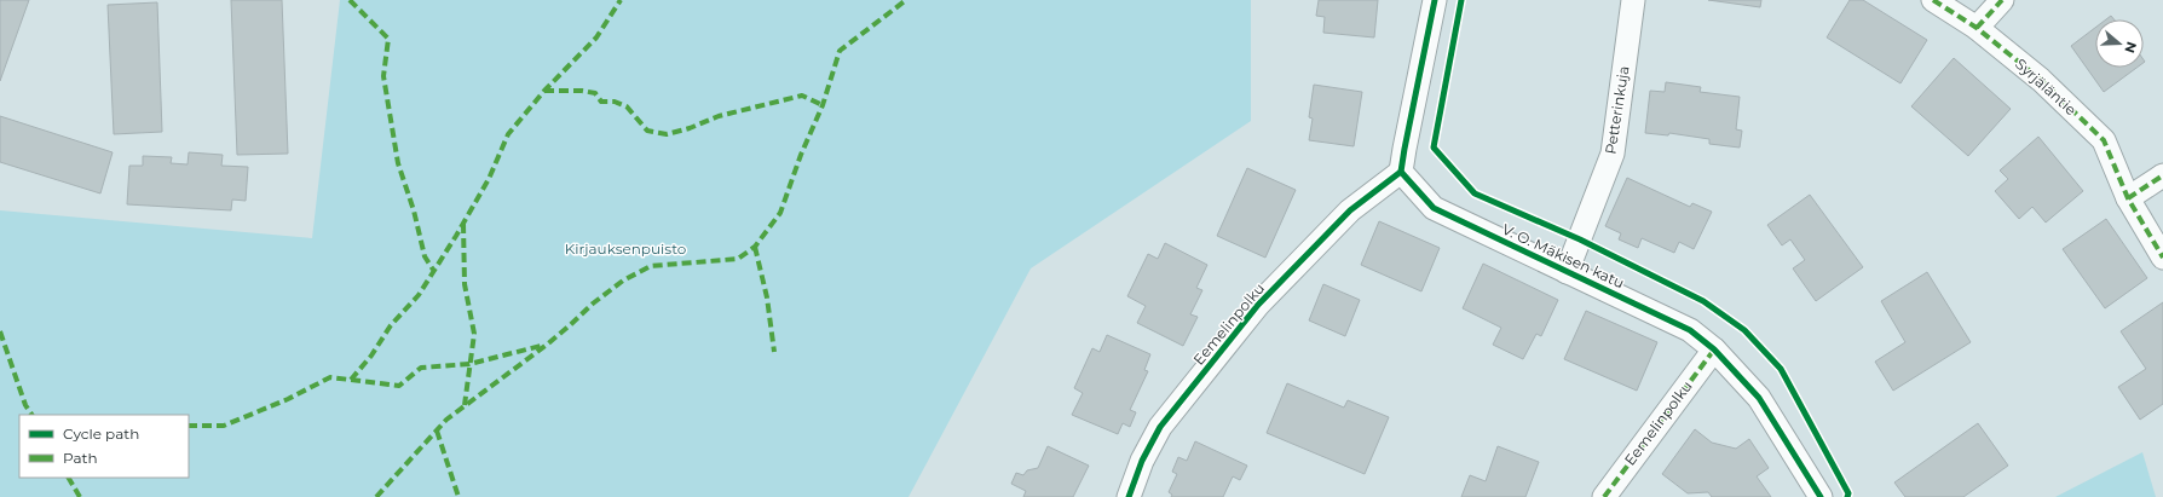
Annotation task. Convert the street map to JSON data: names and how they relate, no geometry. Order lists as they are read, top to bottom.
{
  "streets": {
    "street": [
      "Syrjäläntie",
      "Petterinkuja",
      "V. O. Mäkisen katu",
      "Eemelinpolku"
    ]
  },
  "crossings": [
    ["Petterinkuja", "V. O. Mäkisen katu"],
    ["V. O. Mäkisen katu", "Eemelinpolku"]
  ],
  "parks": ["Kirjauksenpuisto"],
  "legend": ["Cycle path", "Path"],
  "north": "right"
}
